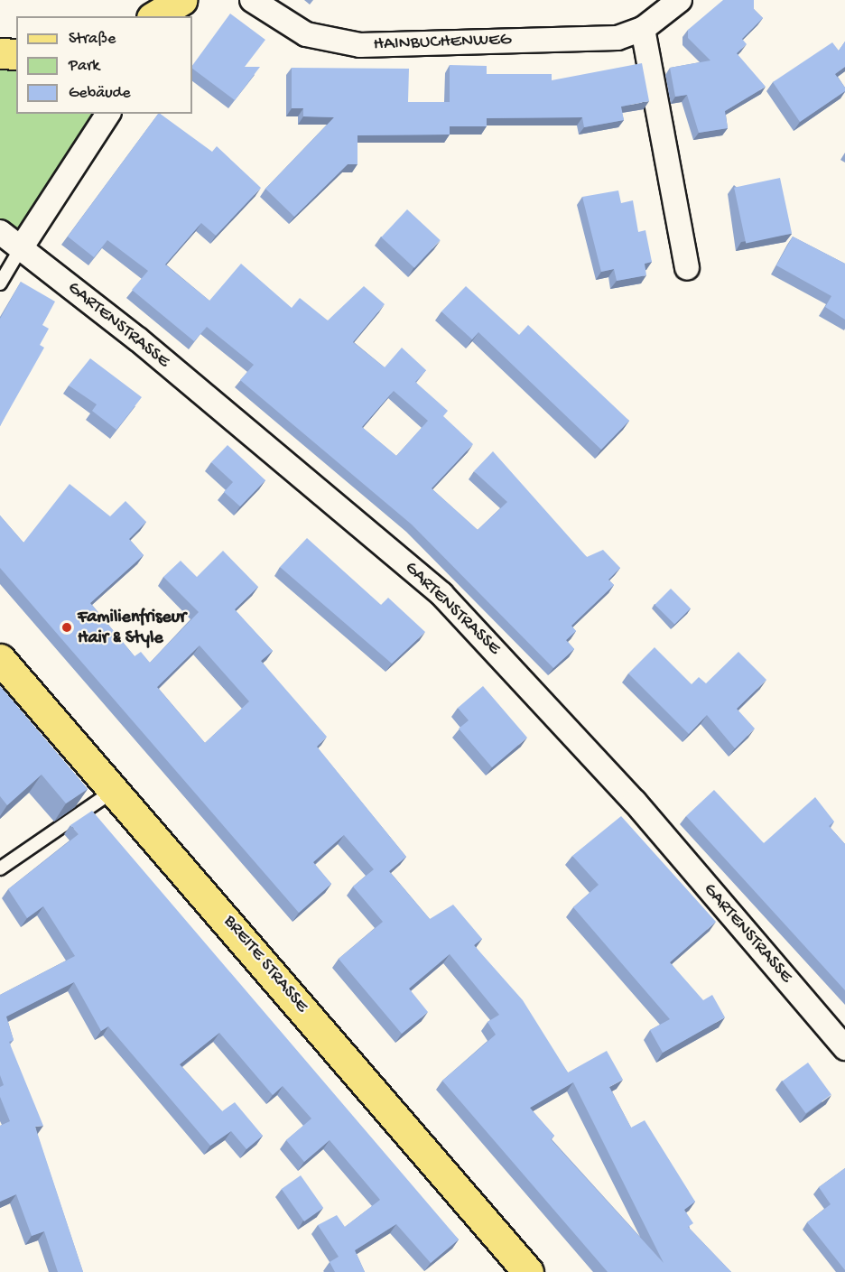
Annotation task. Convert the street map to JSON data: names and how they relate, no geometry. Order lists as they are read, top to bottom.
{
  "streets": {
    "main road": ["BREITE STRASSE"],
    "street": ["HAINBUCHENWEG", "GARTENSTRASSE"]
  },
  "places": ["Familienfriseur Hair & Style"],
  "legend": ["Straße", "Park", "Gebäude"]
}
